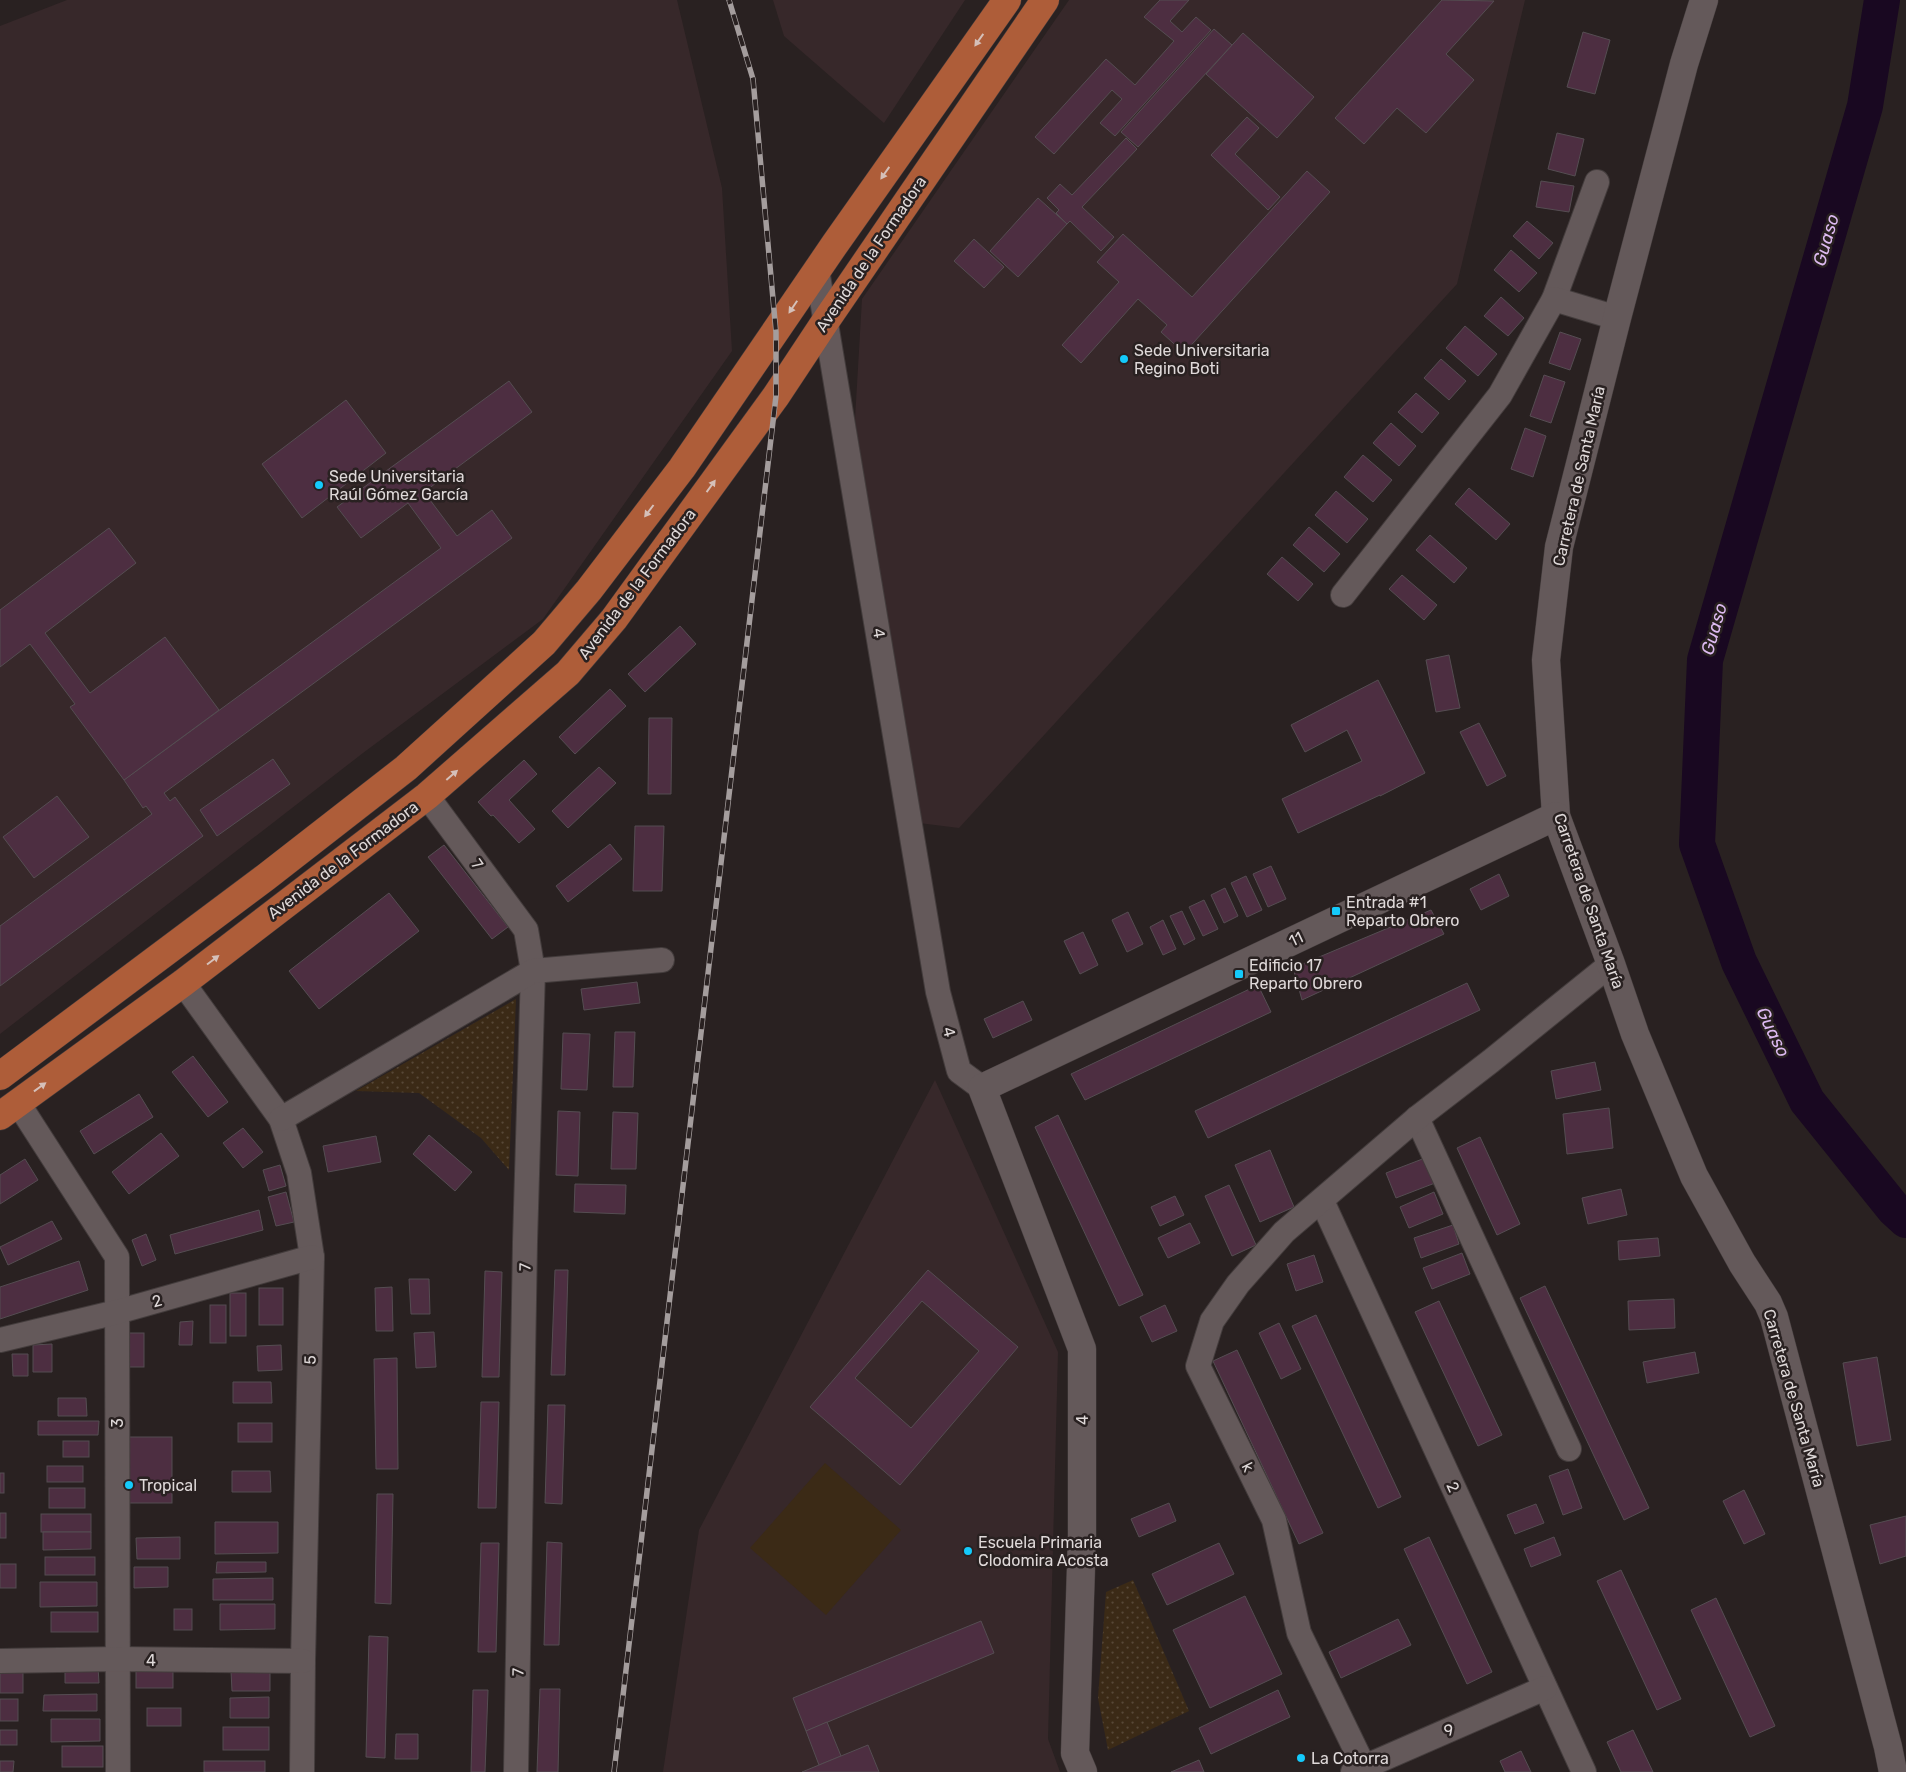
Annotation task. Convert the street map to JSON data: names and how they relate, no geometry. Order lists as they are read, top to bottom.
{
  "streets": {
    "main road": ["Avenida de la Formadora"],
    "street": [
      "Carretera de Santa María",
      "4",
      "7",
      "11",
      "2",
      "5",
      "3",
      "k",
      "9"
    ]
  },
  "crossings": [
    ["Avenida de la Formadora", "4"],
    ["Avenida de la Formadora", "7"],
    ["Avenida de la Formadora", "5"],
    ["Avenida de la Formadora", "3"],
    ["Carretera de Santa María", "11"],
    ["Carretera de Santa María", "k"],
    ["4", "11"],
    ["4", "5"],
    ["4", "3"],
    ["2", "5"],
    ["2", "3"],
    ["2", "k"],
    ["2", "9"],
    ["k", "9"]
  ],
  "water": ["Guaso"],
  "places": {
    "other": [
      "Sede Universitaria Regino Boti",
      "Sede Universitaria Raúl Gómez García",
      "Tropical",
      "Escuela Primaria Clodomira Acosta",
      "La Cotorra"
    ],
    "transit": ["Entrada #1 Reparto Obrero", "Edificio 17 Reparto Obrero"]
  }
}
